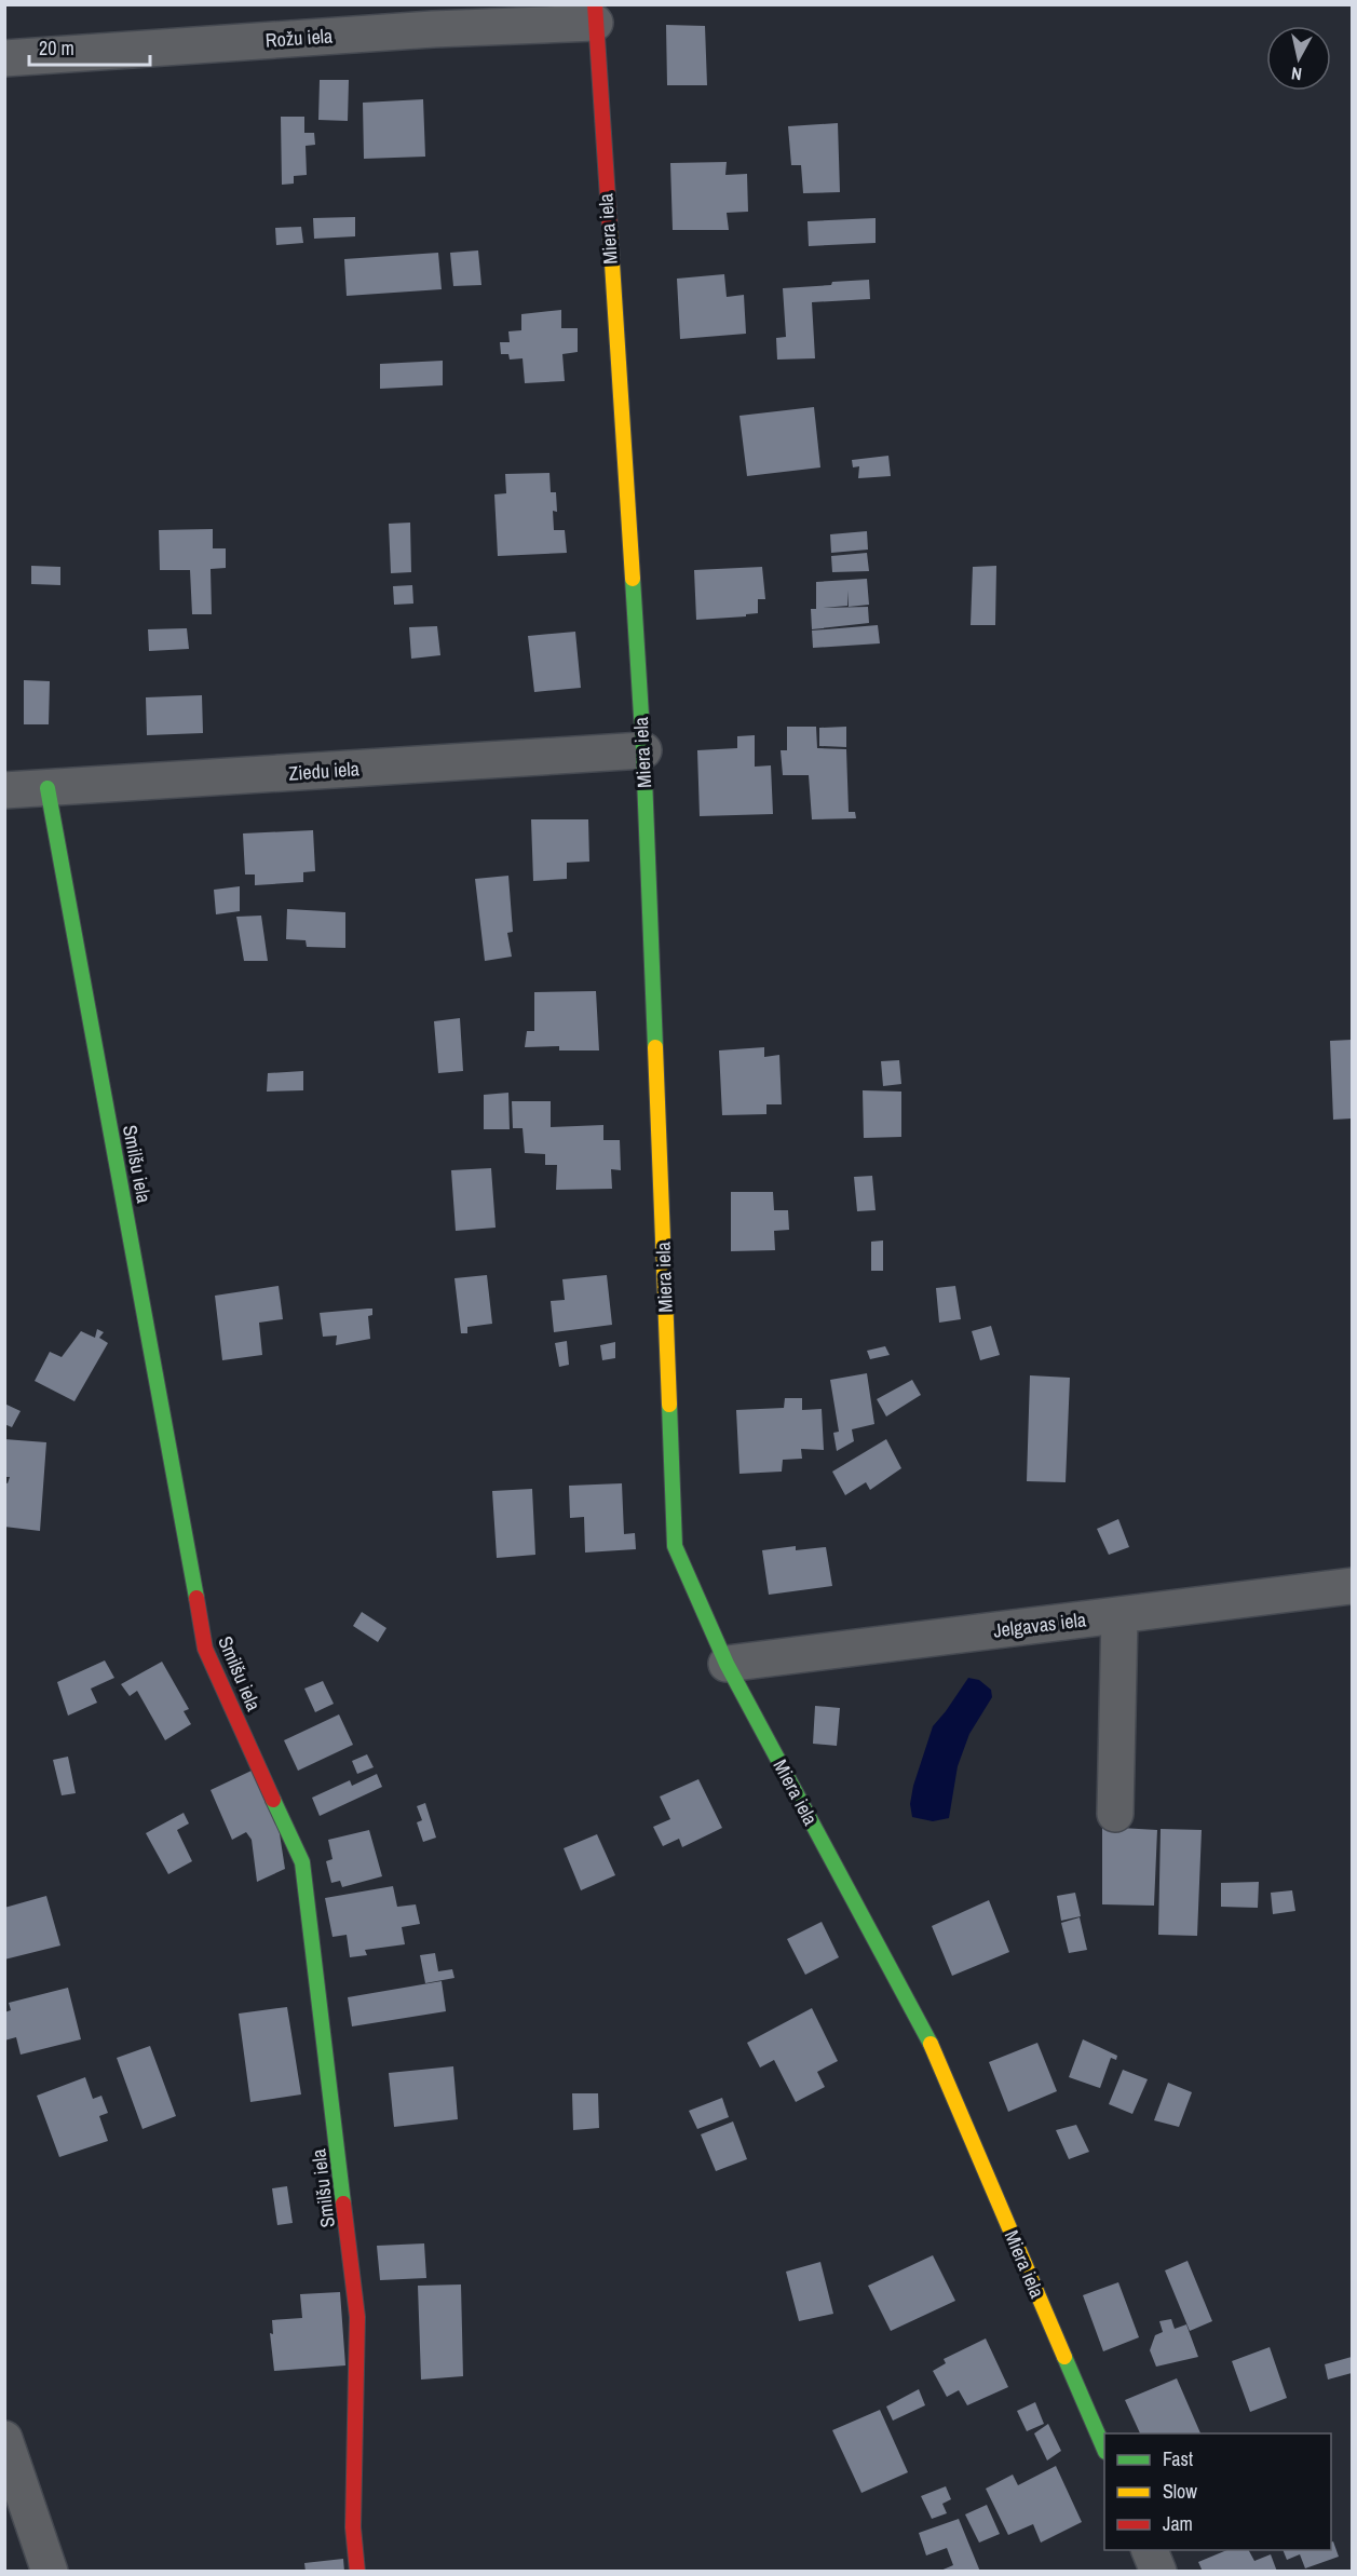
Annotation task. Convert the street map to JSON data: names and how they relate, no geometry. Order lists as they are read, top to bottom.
{
  "streets": {
    "street": [
      "Rožu iela",
      "Miera iela",
      "Ziedu iela",
      "Smilšu iela",
      "Jelgavas iela"
    ]
  },
  "crossings": [
    ["Rožu iela", "Miera iela"],
    ["Miera iela", "Ziedu iela"],
    ["Miera iela", "Jelgavas iela"],
    ["Ziedu iela", "Smilšu iela"]
  ],
  "legend": ["Fast", "Slow", "Jam"],
  "scale_bar": "20 m",
  "north": "bottom"
}
